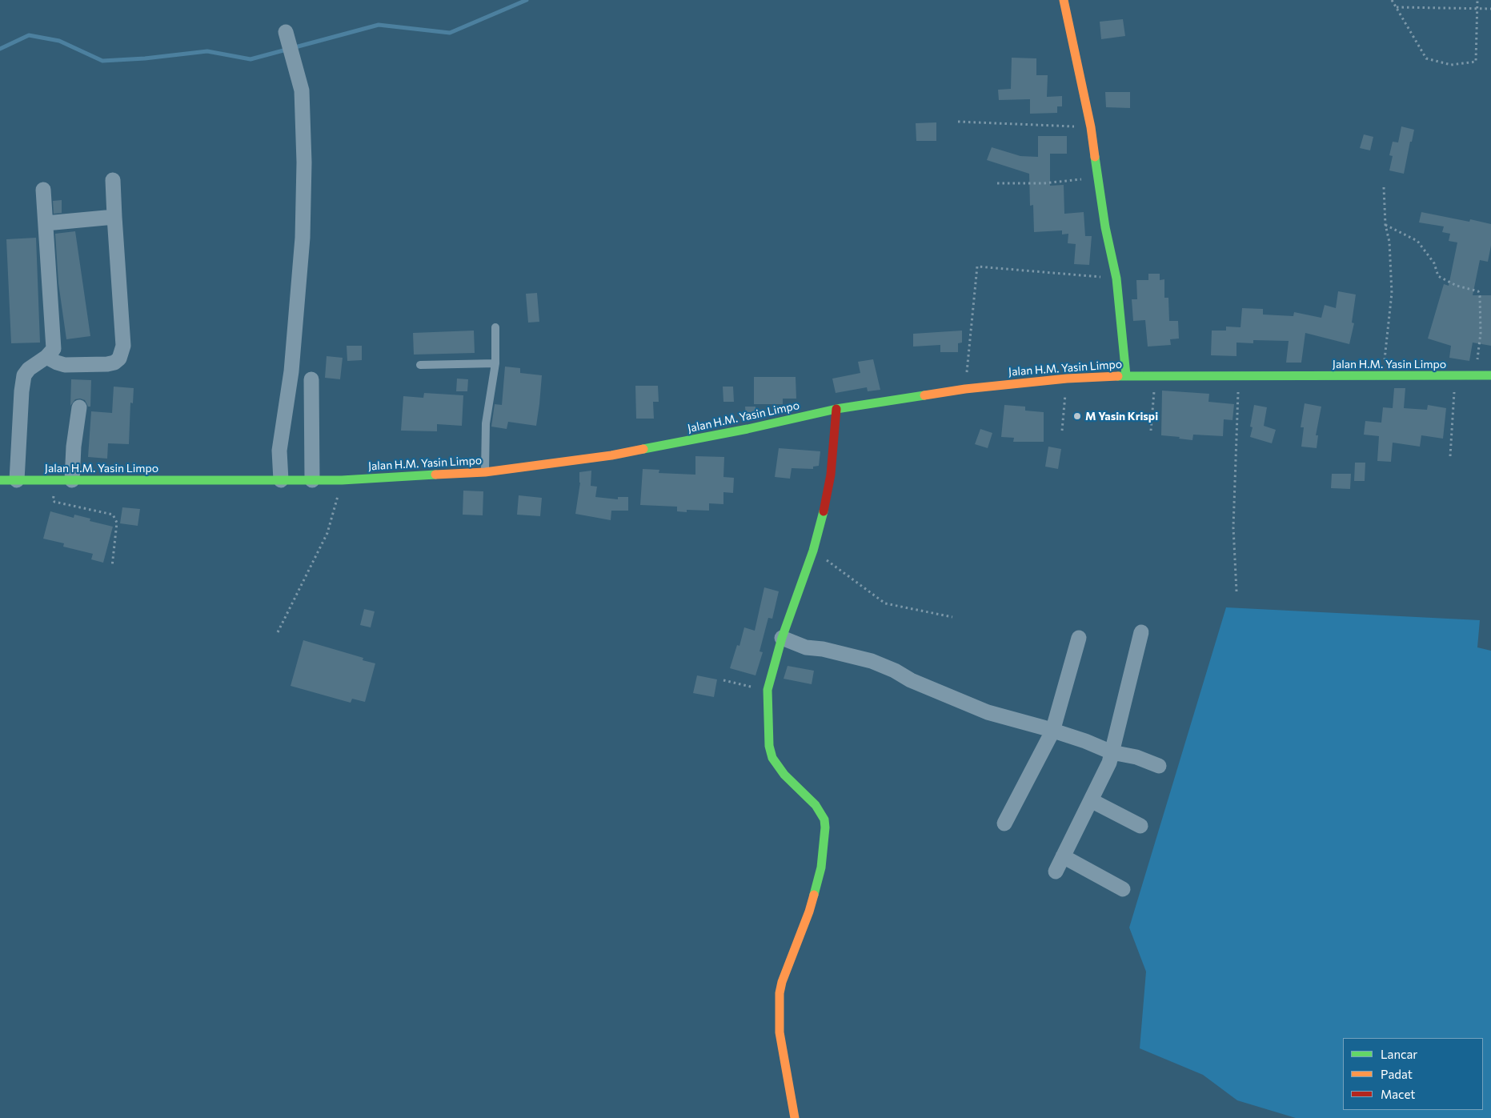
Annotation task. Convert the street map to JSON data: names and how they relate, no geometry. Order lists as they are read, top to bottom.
{
  "streets": {
    "main road": ["Jalan H.M. Yasin Limpo"]
  },
  "places": ["M Yasin Krispi"],
  "legend": ["Lancar", "Padat", "Macet"]
}
